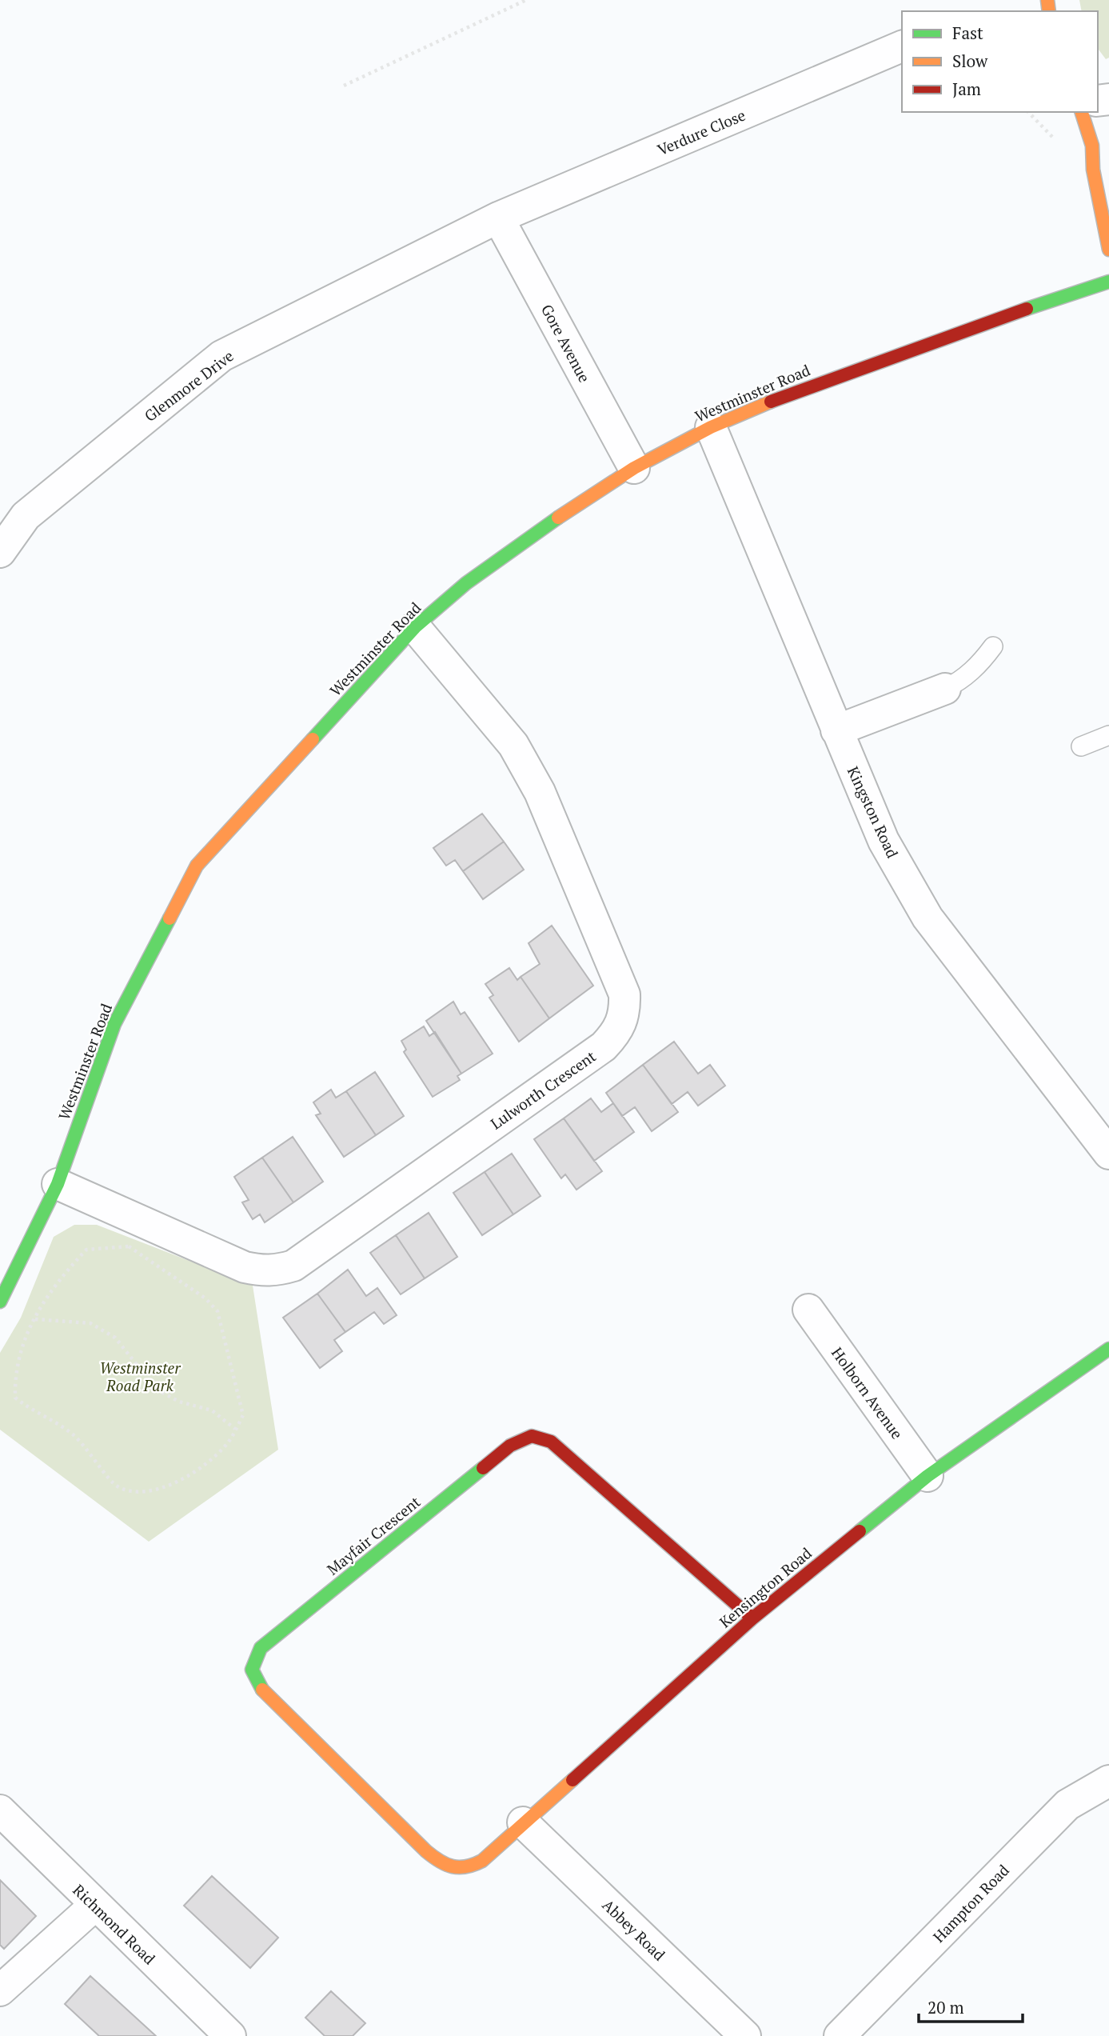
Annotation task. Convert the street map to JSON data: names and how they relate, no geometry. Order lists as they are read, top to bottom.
{
  "streets": {
    "street": [
      "Verdure Close",
      "Gore Avenue",
      "Glenmore Drive",
      "Westminster Road",
      "Kingston Road",
      "Lulworth Crescent",
      "Holborn Avenue",
      "Mayfair Crescent",
      "Kensington Road",
      "Hampton Road",
      "Richmond Road",
      "Abbey Road"
    ]
  },
  "crossings": [
    ["Verdure Close", "Gore Avenue"],
    ["Verdure Close", "Glenmore Drive"],
    ["Gore Avenue", "Glenmore Drive"],
    ["Gore Avenue", "Westminster Road"],
    ["Westminster Road", "Kingston Road"],
    ["Westminster Road", "Lulworth Crescent"],
    ["Holborn Avenue", "Kensington Road"],
    ["Mayfair Crescent", "Kensington Road"],
    ["Kensington Road", "Abbey Road"]
  ],
  "parks": ["Westminster Road Park"],
  "legend": ["Fast", "Slow", "Jam"],
  "scale_bar": "20 m"
}
